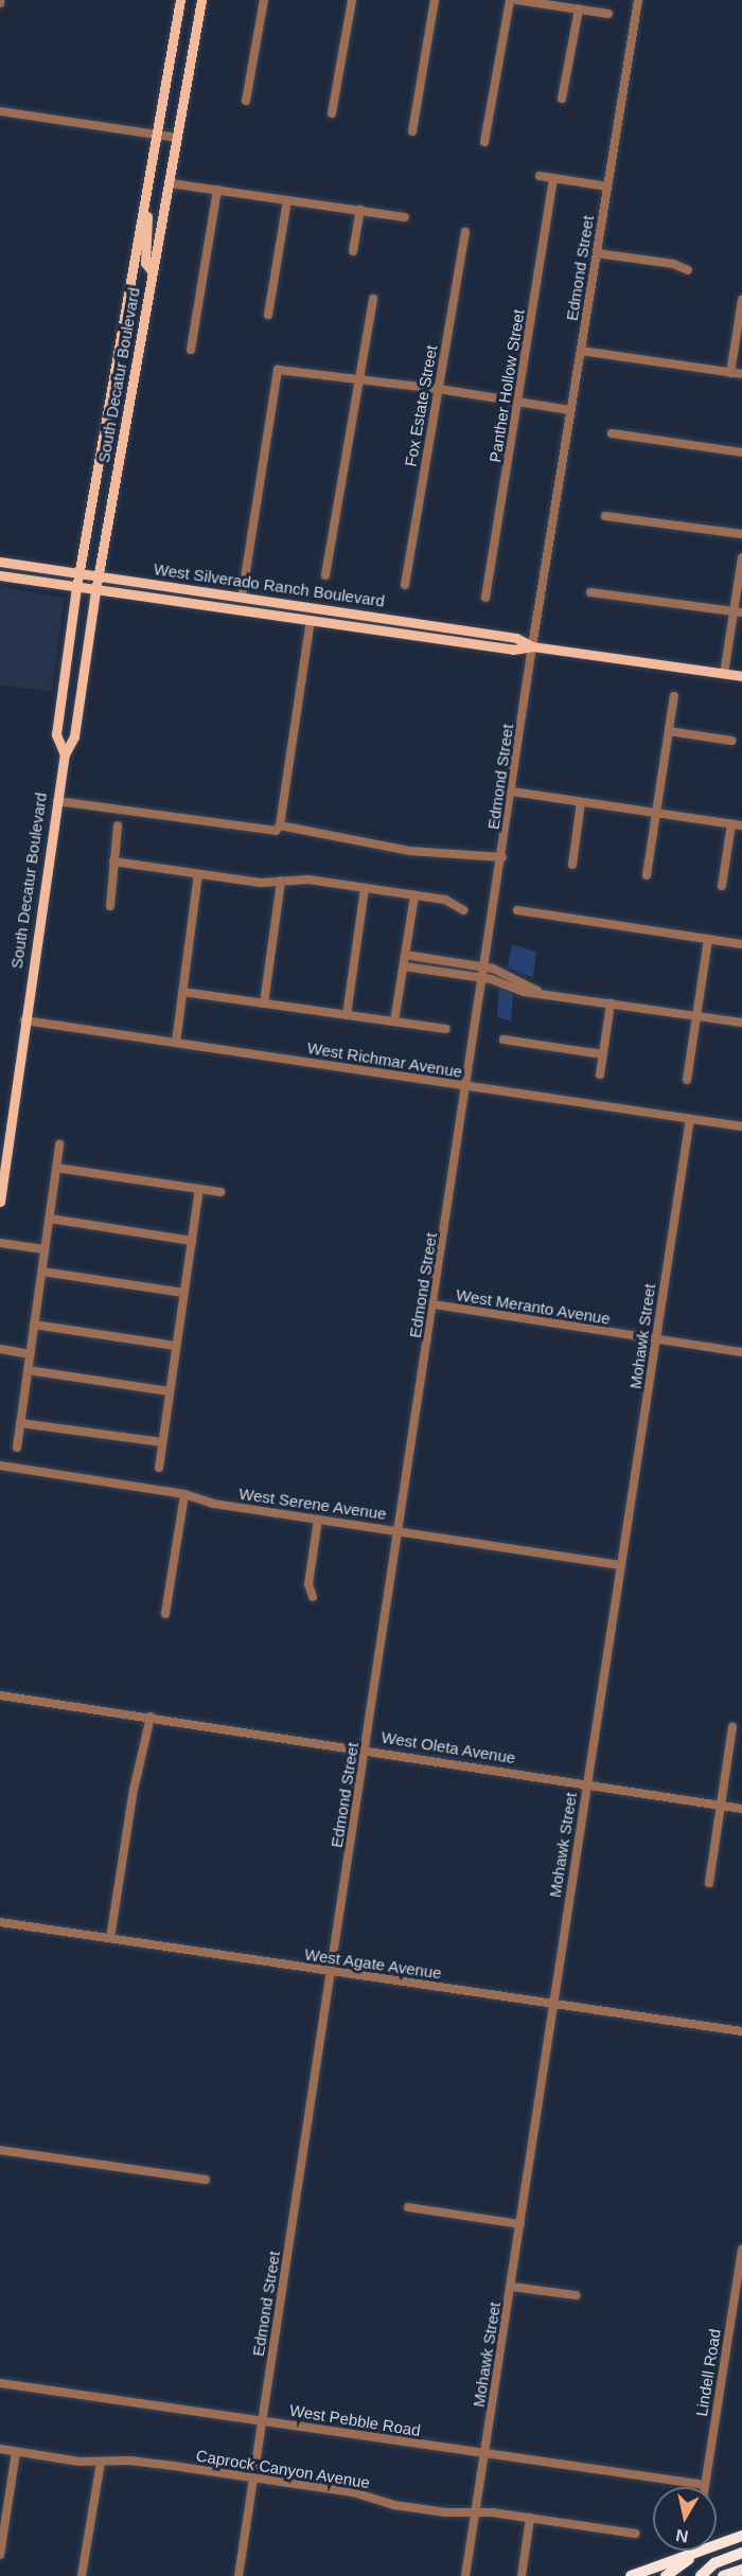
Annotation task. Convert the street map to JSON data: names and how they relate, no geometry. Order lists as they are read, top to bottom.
{
  "streets": {
    "main road": ["South Decatur Boulevard", "West Silverado Ranch Boulevard"],
    "street": [
      "Edmond Street",
      "Panther Hollow Street",
      "Fox Estate Street",
      "West Richmar Avenue",
      "West Meranto Avenue",
      "Mohawk Street",
      "West Serene Avenue",
      "West Oleta Avenue",
      "West Agate Avenue",
      "Lindell Road",
      "West Pebble Road",
      "Caprock Canyon Avenue"
    ]
  },
  "crossings": [
    ["Edmond Street", "West Silverado Ranch Boulevard"],
    ["Edmond Street", "West Richmar Avenue"],
    ["Edmond Street", "West Meranto Avenue"],
    ["Edmond Street", "West Serene Avenue"],
    ["Edmond Street", "West Oleta Avenue"],
    ["Edmond Street", "West Agate Avenue"],
    ["Edmond Street", "West Pebble Road"],
    ["Edmond Street", "Caprock Canyon Avenue"],
    ["South Decatur Boulevard", "West Silverado Ranch Boulevard"],
    ["South Decatur Boulevard", "West Richmar Avenue"],
    ["West Richmar Avenue", "Mohawk Street"],
    ["West Meranto Avenue", "Mohawk Street"],
    ["Mohawk Street", "West Serene Avenue"],
    ["Mohawk Street", "West Oleta Avenue"],
    ["Mohawk Street", "West Agate Avenue"],
    ["Mohawk Street", "West Pebble Road"],
    ["Mohawk Street", "Caprock Canyon Avenue"],
    ["Lindell Road", "West Pebble Road"]
  ],
  "north": "bottom"
}
